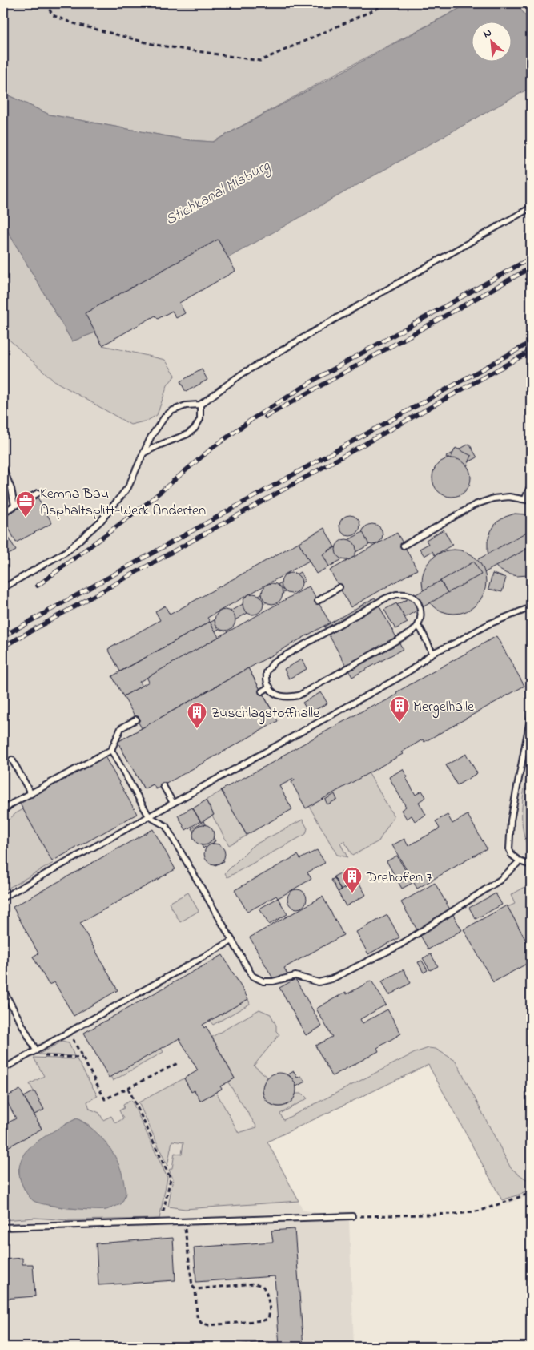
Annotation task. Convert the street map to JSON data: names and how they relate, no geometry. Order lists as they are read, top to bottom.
{
  "water": ["Stichkanal Misburg"],
  "places": {
    "office": ["Kemna Bau Asphaltsplitt-Werk Anderten"],
    "building": ["Mergelhalle", "Zuschlagstoffhalle", "Drehofen 7"]
  },
  "north": "top left"
}
